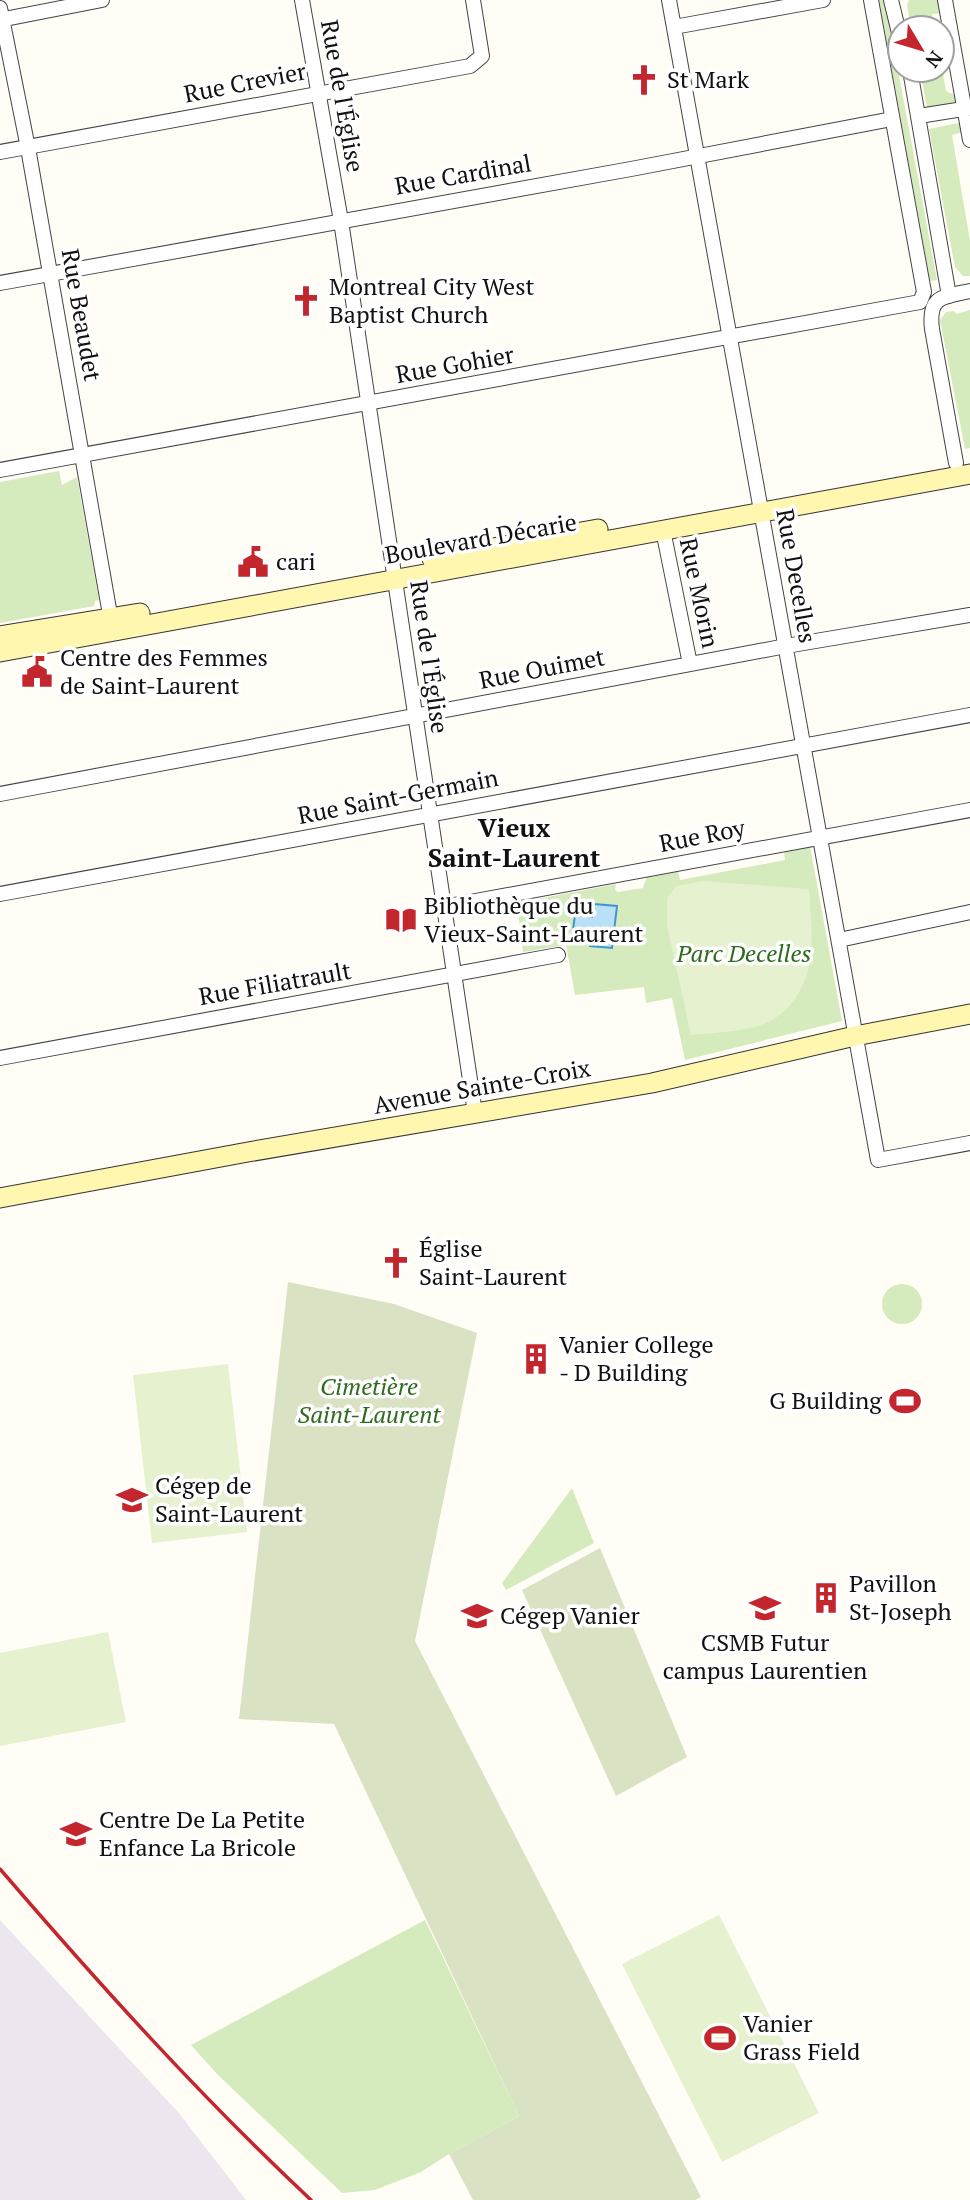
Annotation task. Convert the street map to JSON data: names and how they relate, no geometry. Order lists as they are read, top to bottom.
{
  "streets": {
    "street": [
      "Rue Crevier",
      "Rue de l'Église",
      "Rue Cardinal",
      "Rue Beaudet",
      "Rue Gohier",
      "Boulevard Décarie",
      "Rue Decelles",
      "Rue Morin",
      "Rue Ouimet",
      "Rue Saint-Germain",
      "Rue Roy",
      "Rue Filiatrault",
      "Avenue Sainte-Croix"
    ]
  },
  "crossings": [
    ["Rue Crevier", "Rue de l'Église"],
    ["Rue Crevier", "Rue Beaudet"],
    ["Rue de l'Église", "Rue Cardinal"],
    ["Rue de l'Église", "Rue Gohier"],
    ["Rue de l'Église", "Boulevard Décarie"],
    ["Rue de l'Église", "Rue Ouimet"],
    ["Rue de l'Église", "Rue Saint-Germain"],
    ["Rue de l'Église", "Rue Roy"],
    ["Rue de l'Église", "Rue Filiatrault"],
    ["Rue de l'Église", "Avenue Sainte-Croix"],
    ["Rue Cardinal", "Rue Beaudet"],
    ["Rue Cardinal", "Rue Gohier"],
    ["Rue Cardinal", "Rue Decelles"],
    ["Rue Beaudet", "Rue Gohier"],
    ["Rue Beaudet", "Boulevard Décarie"],
    ["Rue Gohier", "Rue Decelles"],
    ["Boulevard Décarie", "Rue Decelles"],
    ["Boulevard Décarie", "Rue Morin"],
    ["Rue Decelles", "Rue Ouimet"],
    ["Rue Decelles", "Rue Saint-Germain"],
    ["Rue Decelles", "Rue Roy"],
    ["Rue Decelles", "Avenue Sainte-Croix"],
    ["Rue Morin", "Rue Ouimet"]
  ],
  "districts": ["Vieux Saint-Laurent"],
  "parks": ["Parc Decelles", "Cimetière Saint-Laurent"],
  "places": {
    "church": ["St Mark", "Montreal City West Baptist Church", "Église Saint-Laurent"],
    "public building": ["cari", "Centre des Femmes de Saint-Laurent"],
    "library": ["Bibliothèque du Vieux-Saint-Laurent"],
    "building": ["Vanier College - D Building", "Pavillon St-Joseph"],
    "sports": ["G Building", "Vanier Grass Field"],
    "school or university": [
      "Cégep de Saint-Laurent",
      "CSMB Futur campus Laurentien",
      "Cégep Vanier",
      "Centre De La Petite Enfance La Bricole"
    ]
  },
  "north": "bottom right"
}
